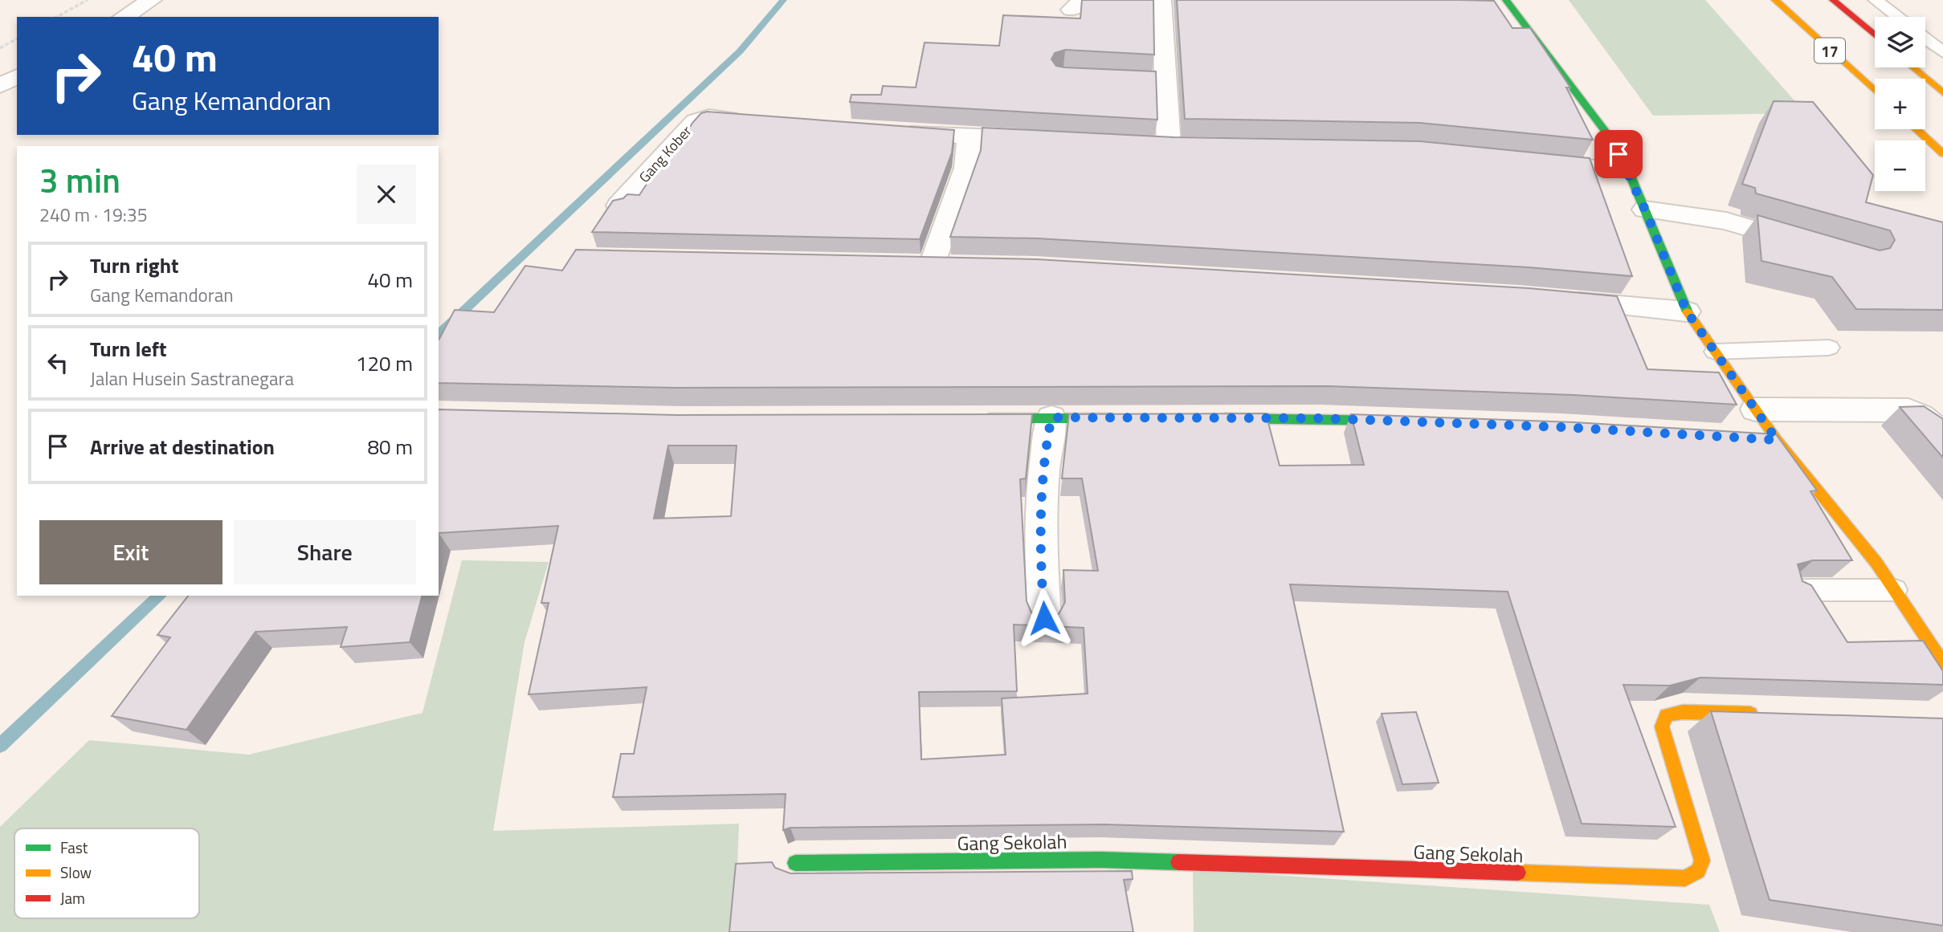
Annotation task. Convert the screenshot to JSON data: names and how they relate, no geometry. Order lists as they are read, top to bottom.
{
  "streets": {
    "main road": ["17", "Gang Sekolah"],
    "street": ["Gang Kober"]
  },
  "legend": ["Fast", "Slow", "Jam"],
  "page": {
    "map_buttons": ["+", "−"],
    "turn": ["40 m", "Gang Kemandoran"],
    "heading": ["3 min", "240 m · 19:35"],
    "list": [
      {
        "name": "Turn right",
        "note": "Gang Kemandoran",
        "value": "40 m"
      },
      {
        "name": "Turn left",
        "note": "Jalan Husein Sastranegara",
        "value": "120 m"
      },
      {
        "name": "Arrive at destination",
        "value": "80 m"
      }
    ],
    "buttons": ["Exit", "Share"]
  }
}
